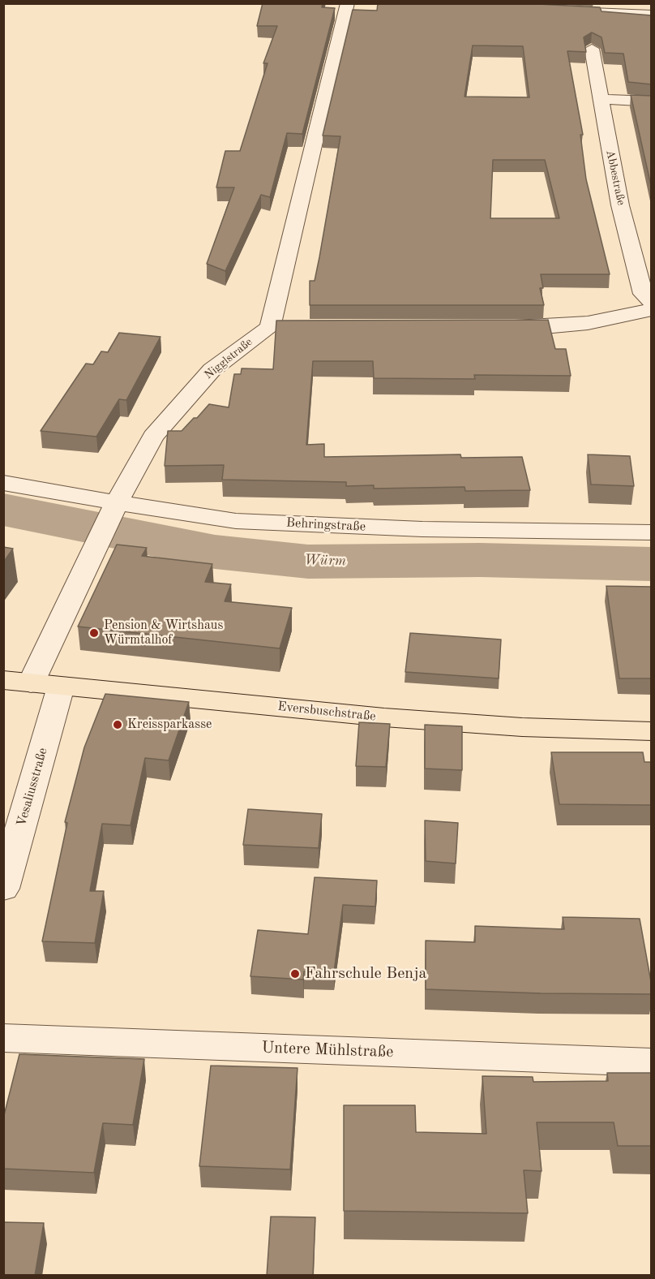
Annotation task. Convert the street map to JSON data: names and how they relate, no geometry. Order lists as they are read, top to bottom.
{
  "streets": {
    "main road": ["Eversbuschstraße"],
    "street": [
      "Abbestraße",
      "Nigglstraße",
      "Behringstraße",
      "Vesaliusstraße",
      "Untere Mühlstraße"
    ]
  },
  "crossings": [
    ["Nigglstraße", "Behringstraße"],
    ["Nigglstraße", "Eversbuschstraße"],
    ["Eversbuschstraße", "Vesaliusstraße"]
  ],
  "water": ["Würm"],
  "places": ["Pension & Wirtshaus Würmtalhof", "Kreissparkasse", "Fahrschule Benja"]
}
